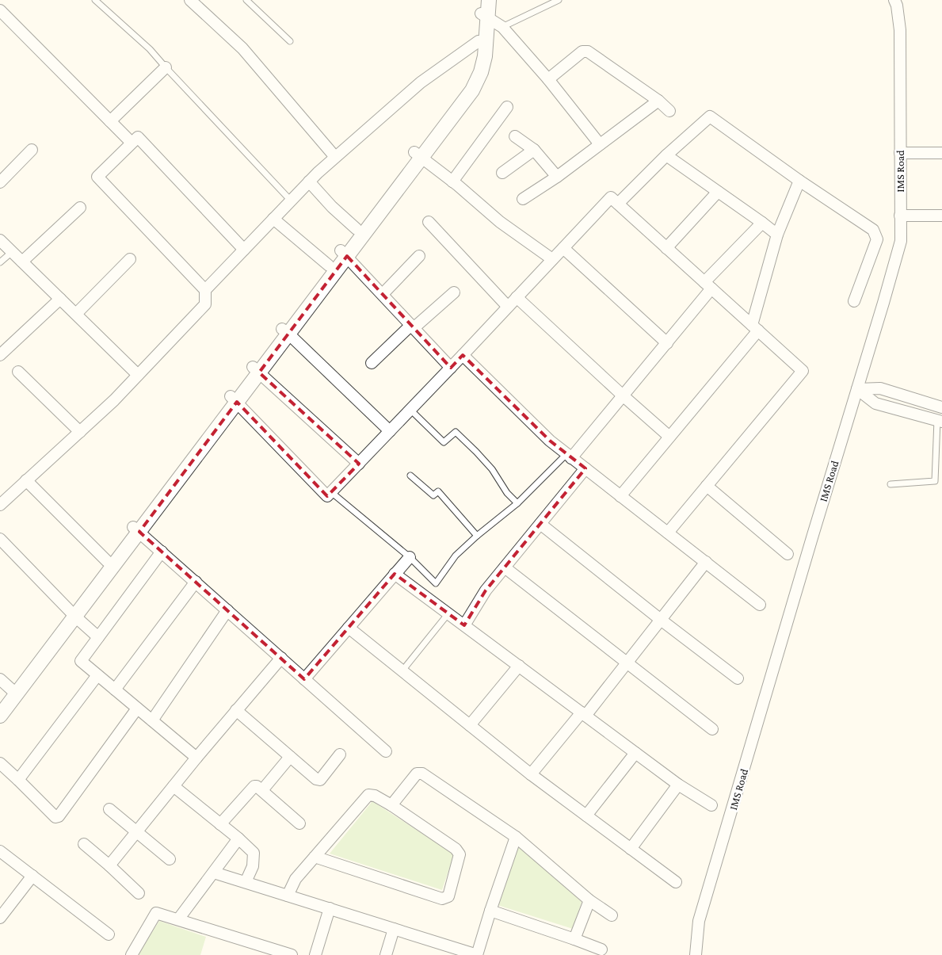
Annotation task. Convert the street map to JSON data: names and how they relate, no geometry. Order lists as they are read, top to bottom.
{
  "streets": {
    "street": ["IMS Road"]
  }
}
